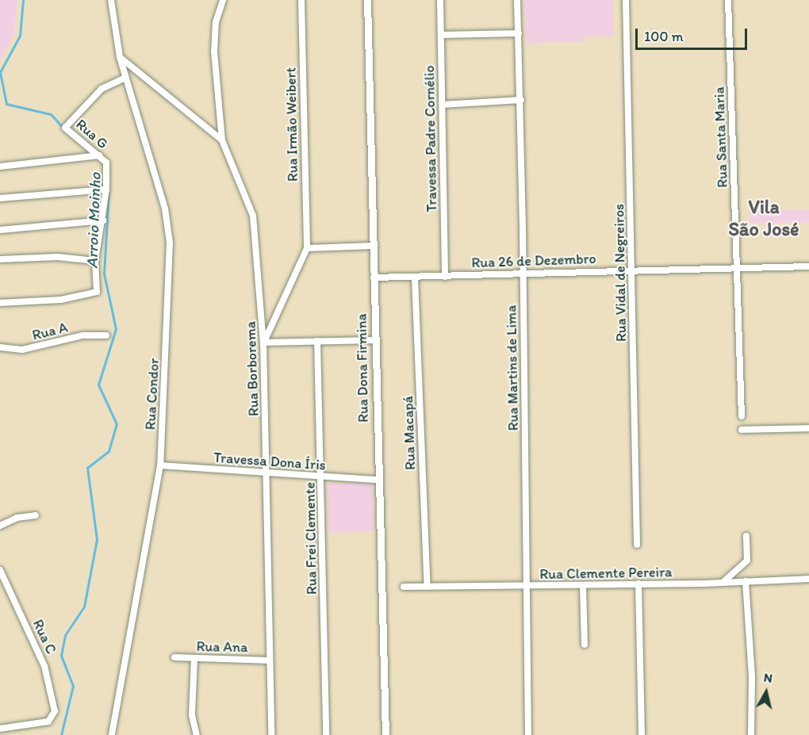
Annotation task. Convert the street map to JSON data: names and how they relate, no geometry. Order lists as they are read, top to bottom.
{
  "streets": {
    "street": [
      "Rua Irmão Weibert",
      "Rua G",
      "Rua Santa Maria",
      "Travessa Padre Cornélio",
      "Rua 26 de Dezembro",
      "Rua Vidal de Negreiros",
      "Rua A",
      "Rua Dona Firmina",
      "Rua Martins de Lima",
      "Rua Borborema",
      "Rua Condor",
      "Rua Macapá",
      "Travessa Dona Íris",
      "Rua Frei Clemente",
      "Rua Clemente Pereira",
      "Rua C",
      "Rua Ana"
    ]
  },
  "crossings": [
    ["Rua G", "Rua Condor"],
    ["Rua Santa Maria", "Rua 26 de Dezembro"],
    ["Travessa Padre Cornélio", "Rua 26 de Dezembro"],
    ["Rua 26 de Dezembro", "Rua Vidal de Negreiros"],
    ["Rua 26 de Dezembro", "Rua Dona Firmina"],
    ["Rua 26 de Dezembro", "Rua Martins de Lima"],
    ["Rua 26 de Dezembro", "Rua Macapá"],
    ["Rua Dona Firmina", "Travessa Dona Íris"],
    ["Rua Martins de Lima", "Rua Clemente Pereira"],
    ["Rua Borborema", "Rua Condor"],
    ["Rua Borborema", "Travessa Dona Íris"],
    ["Rua Borborema", "Rua Ana"],
    ["Rua Condor", "Travessa Dona Íris"],
    ["Rua Macapá", "Rua Clemente Pereira"],
    ["Travessa Dona Íris", "Rua Frei Clemente"]
  ],
  "districts": ["Vila São José"],
  "water": ["Arroio Moinho"],
  "scale_bar": "100 m",
  "north": "top"
}
